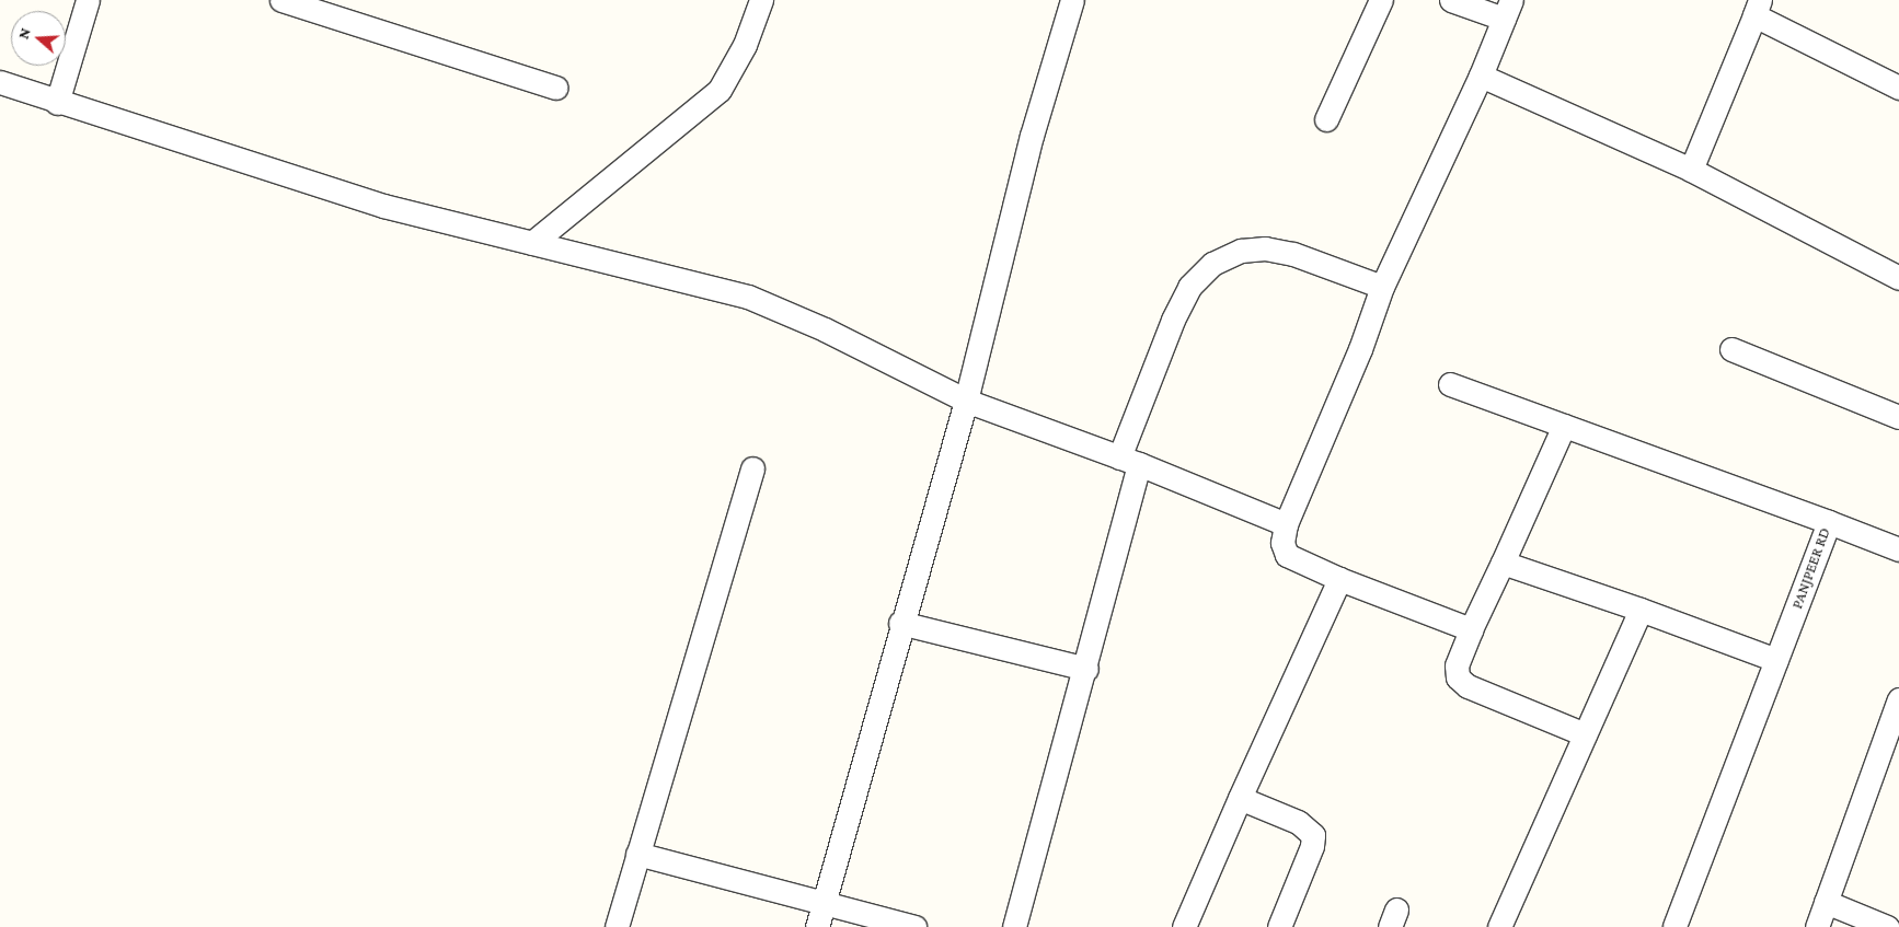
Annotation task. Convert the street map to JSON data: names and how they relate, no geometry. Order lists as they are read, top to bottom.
{
  "streets": {
    "street": ["PANJPEER RD"]
  },
  "north": "left"
}
